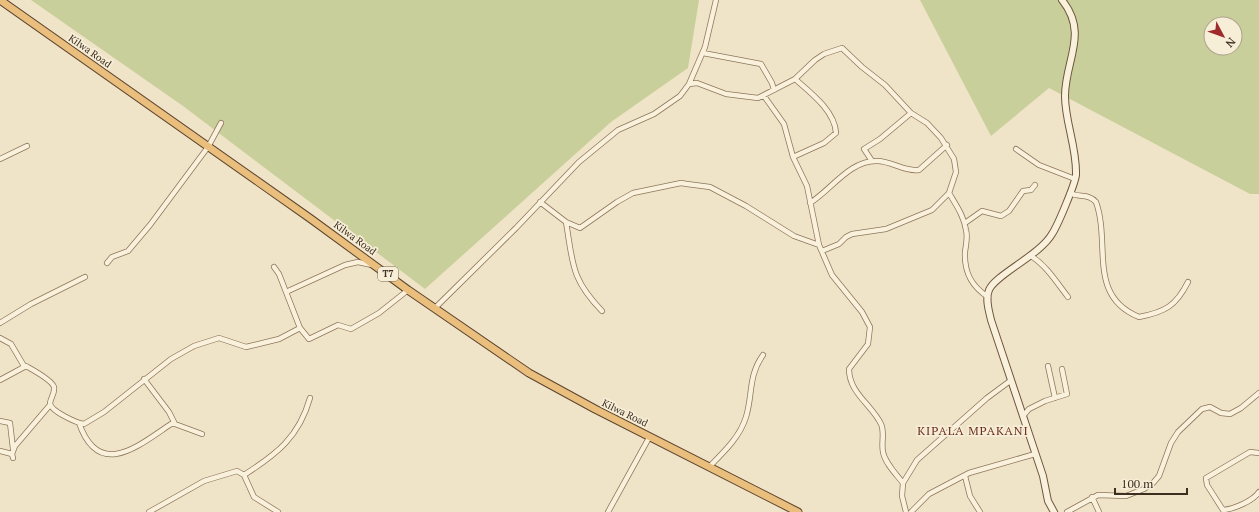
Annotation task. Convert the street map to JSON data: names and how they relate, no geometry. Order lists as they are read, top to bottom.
{
  "streets": {
    "highway": ["Kilwa Road", "T7"]
  },
  "districts": ["KIPALA MPAKANI"],
  "scale_bar": "100 m",
  "north": "bottom right"
}
